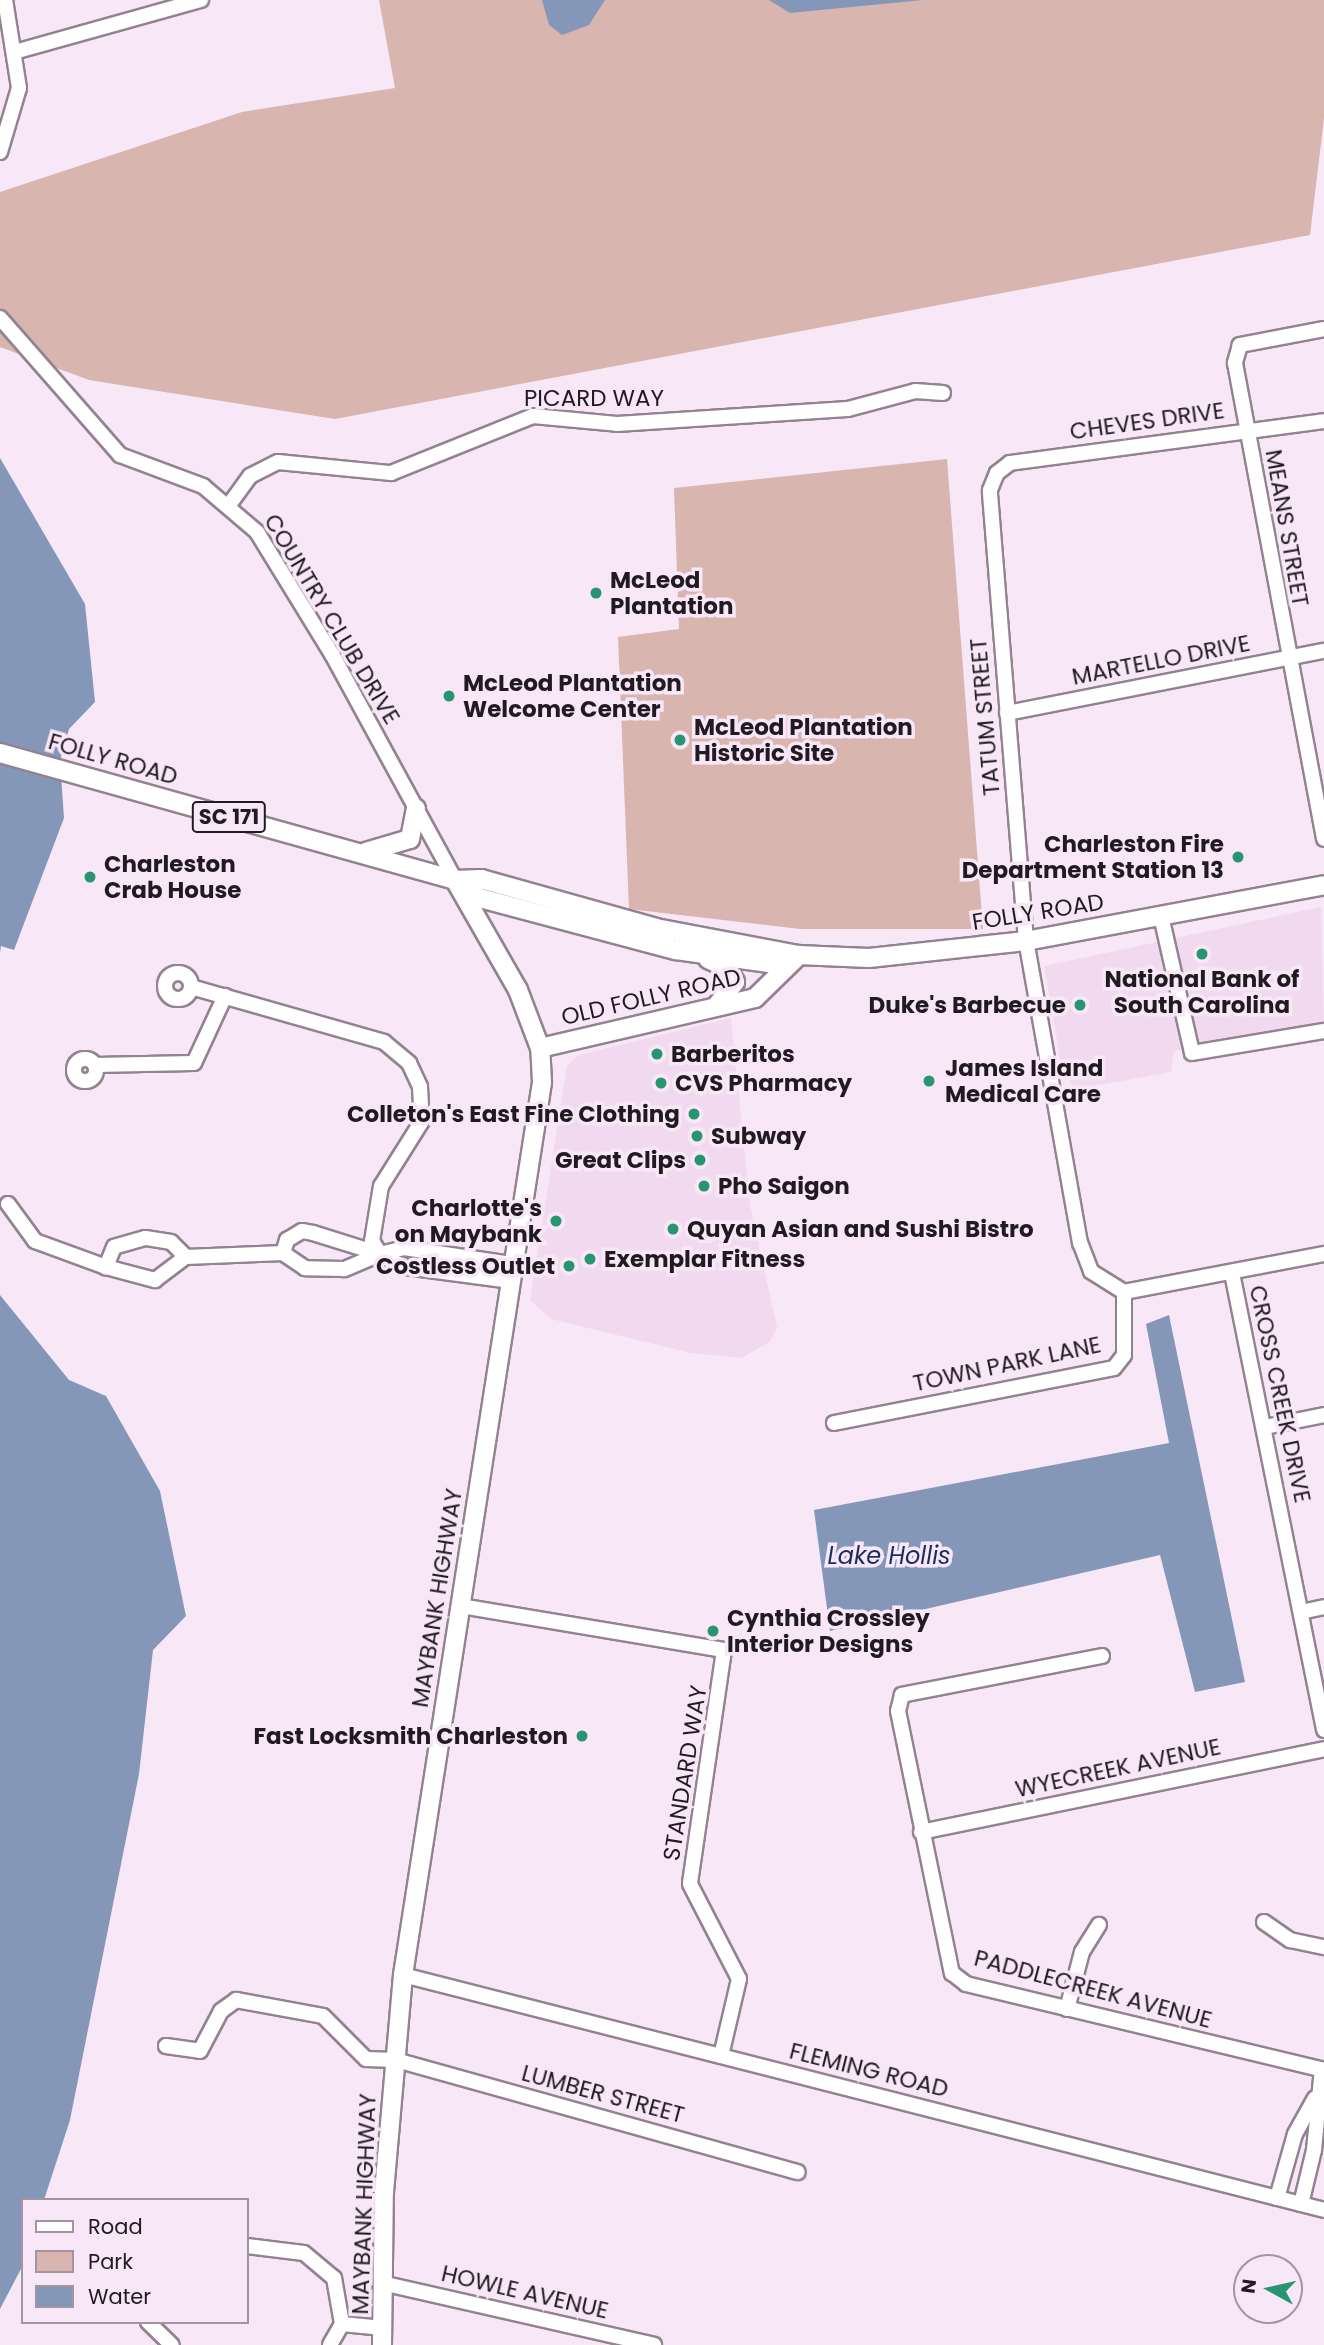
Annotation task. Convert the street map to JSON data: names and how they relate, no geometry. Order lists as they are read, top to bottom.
{
  "streets": {
    "main road": [
      "FOLLY ROAD",
      "SC 171",
      "OLD FOLLY ROAD",
      "MAYBANK HIGHWAY"
    ],
    "street": [
      "PICARD WAY",
      "CHEVES DRIVE",
      "MEANS STREET",
      "COUNTRY CLUB DRIVE",
      "MARTELLO DRIVE",
      "TATUM STREET",
      "TOWN PARK LANE",
      "CROSS CREEK DRIVE",
      "WYECREEK AVENUE",
      "STANDARD WAY",
      "PADDLECREEK AVENUE",
      "FLEMING ROAD",
      "LUMBER STREET",
      "HOWLE AVENUE"
    ]
  },
  "crossings": [
    ["PICARD WAY", "COUNTRY CLUB DRIVE"],
    ["CHEVES DRIVE", "MEANS STREET"],
    ["CHEVES DRIVE", "TATUM STREET"],
    ["MEANS STREET", "MARTELLO DRIVE"],
    ["COUNTRY CLUB DRIVE", "FOLLY ROAD"],
    ["COUNTRY CLUB DRIVE", "MAYBANK HIGHWAY"],
    ["MARTELLO DRIVE", "TATUM STREET"],
    ["TATUM STREET", "FOLLY ROAD"],
    ["FOLLY ROAD", "OLD FOLLY ROAD"],
    ["FOLLY ROAD", "MAYBANK HIGHWAY"],
    ["OLD FOLLY ROAD", "MAYBANK HIGHWAY"],
    ["MAYBANK HIGHWAY", "STANDARD WAY"],
    ["MAYBANK HIGHWAY", "FLEMING ROAD"],
    ["MAYBANK HIGHWAY", "LUMBER STREET"],
    ["MAYBANK HIGHWAY", "HOWLE AVENUE"],
    ["WYECREEK AVENUE", "PADDLECREEK AVENUE"],
    ["STANDARD WAY", "FLEMING ROAD"]
  ],
  "water": ["Lake Hollis"],
  "places": [
    "McLeod Plantation",
    "McLeod Plantation Welcome Center",
    "McLeod Plantation Historic Site",
    "Charleston Fire Department Station 13",
    "Charleston Crab House",
    "National Bank of South Carolina",
    "Duke's Barbecue",
    "Barberitos",
    "James Island Medical Care",
    "CVS Pharmacy",
    "Colleton's East Fine Clothing",
    "Subway",
    "Great Clips",
    "Pho Saigon",
    "Charlotte's on Maybank",
    "Quyan Asian and Sushi Bistro",
    "Exemplar Fitness",
    "Costless Outlet",
    "Cynthia Crossley Interior Designs",
    "Fast Locksmith Charleston"
  ],
  "legend": ["Road", "Park", "Water"],
  "north": "left"
}
